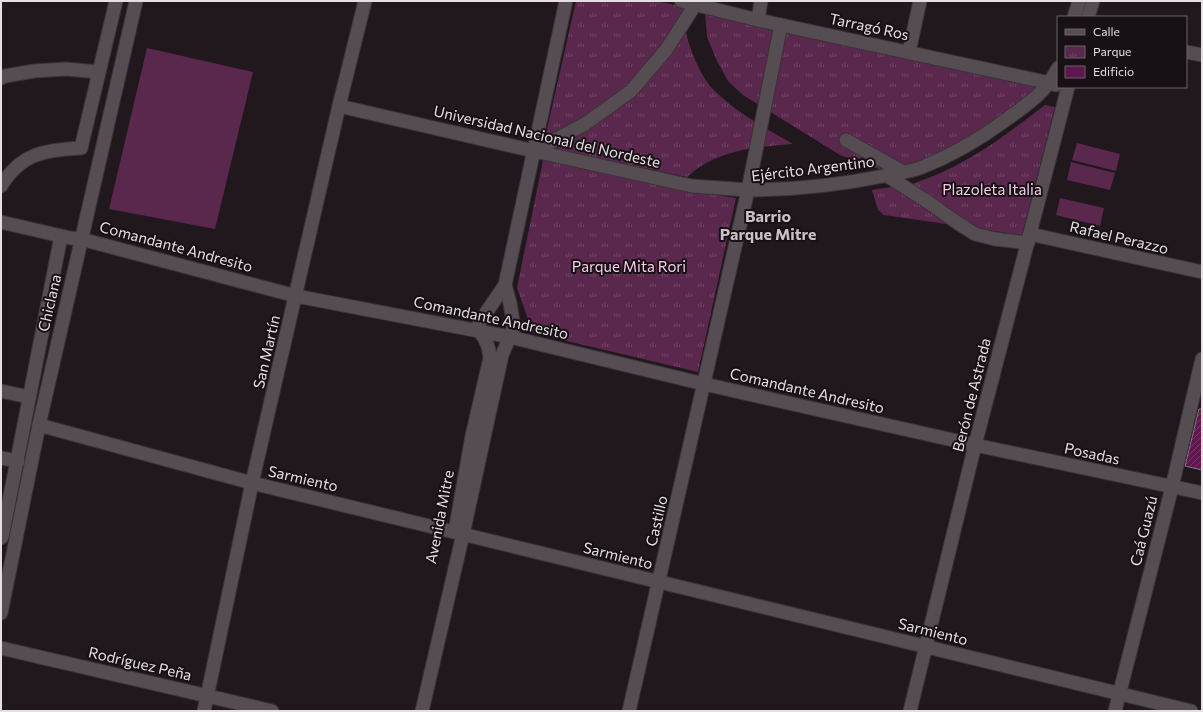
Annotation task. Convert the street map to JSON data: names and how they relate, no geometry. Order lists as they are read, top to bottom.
{
  "streets": {
    "street": [
      "Tarragó Ros",
      "Universidad Nacional del Nordeste",
      "Ejército Argentino",
      "Rafael Perazzo",
      "Comandante Andresito",
      "Chiclana",
      "San Martín",
      "Berón de Astrada",
      "Posadas",
      "Sarmiento",
      "Avenida Mitre",
      "Castillo",
      "Caá Guazú",
      "Rodríguez Peña"
    ]
  },
  "crossings": [
    ["Universidad Nacional del Nordeste", "Ejército Argentino"],
    ["Universidad Nacional del Nordeste", "San Martín"],
    ["Ejército Argentino", "Rafael Perazzo"],
    ["Ejército Argentino", "Comandante Andresito"],
    ["Ejército Argentino", "Castillo"],
    ["Rafael Perazzo", "Berón de Astrada"],
    ["Comandante Andresito", "Chiclana"],
    ["Comandante Andresito", "San Martín"],
    ["Comandante Andresito", "Berón de Astrada"],
    ["Comandante Andresito", "Posadas"],
    ["Comandante Andresito", "Avenida Mitre"],
    ["Comandante Andresito", "Castillo"],
    ["Chiclana", "Sarmiento"],
    ["San Martín", "Sarmiento"],
    ["San Martín", "Rodríguez Peña"],
    ["Berón de Astrada", "Posadas"],
    ["Berón de Astrada", "Sarmiento"],
    ["Posadas", "Caá Guazú"],
    ["Sarmiento", "Avenida Mitre"],
    ["Sarmiento", "Castillo"],
    ["Sarmiento", "Caá Guazú"]
  ],
  "districts": ["Barrio Parque Mitre"],
  "parks": ["Plazoleta Italia", "Parque Mita Rori"],
  "legend": ["Calle", "Parque", "Edificio"]
}
